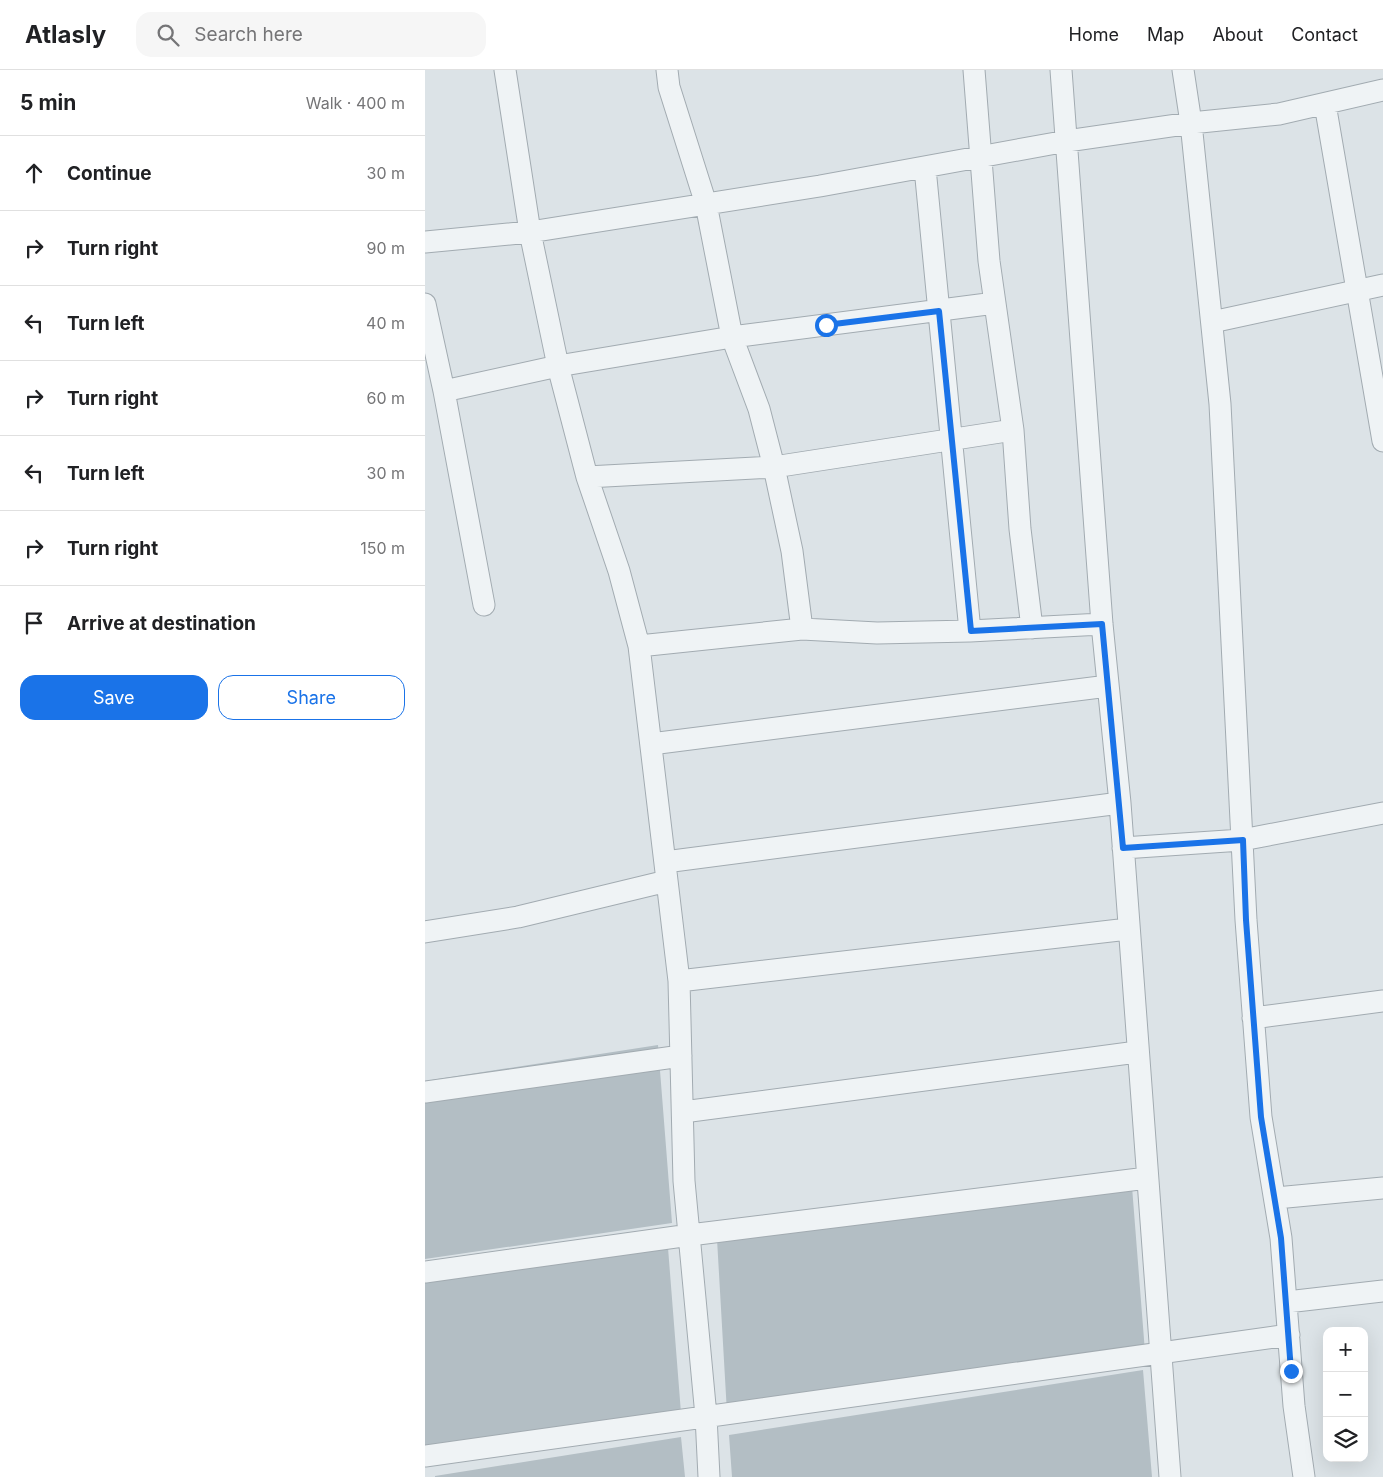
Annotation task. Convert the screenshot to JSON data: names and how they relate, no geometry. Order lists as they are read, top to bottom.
{
  "page": {
    "header": "Atlasly",
    "search": "Search here",
    "nav": [
      "Home",
      "Map",
      "About",
      "Contact"
    ],
    "heading": ["5 min", "Walk · 400 m"],
    "list": [
      ["Continue", "30 m"],
      ["Turn right", "90 m"],
      ["Turn left", "40 m"],
      ["Turn right", "60 m"],
      ["Turn left", "30 m"],
      ["Turn right", "150 m"],
      "Arrive at destination"
    ],
    "buttons": ["Save", "Share"],
    "map_buttons": ["+", "−"]
  }
}
